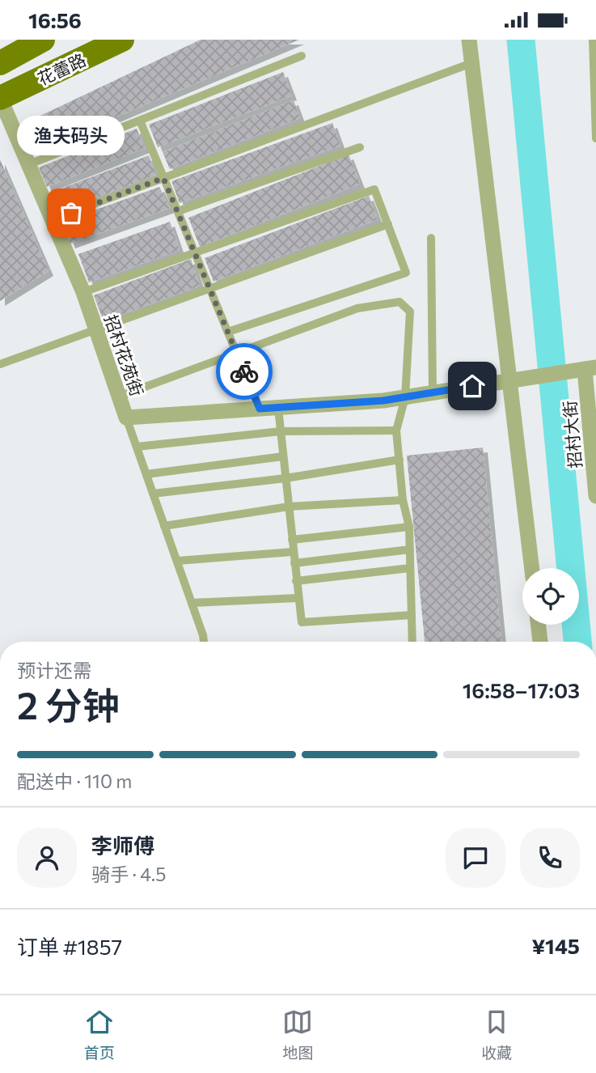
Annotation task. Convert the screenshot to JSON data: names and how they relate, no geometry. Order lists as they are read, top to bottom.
{
  "streets": {
    "main road": ["花蕾路"],
    "street": ["招村花苑街", "招村大街"]
  },
  "crossings": [
    ["花蕾路", "招村花苑街"],
    ["招村花苑街", "招村大街"]
  ],
  "places": ["渔夫码头"],
  "page": {
    "status": "16:56",
    "bubble": "渔夫码头",
    "heading": ["2 分钟", "预计还需", "16:58–17:03"],
    "panel": [
      "李师傅",
      "骑手 · 4.5",
      "订单 #1857",
      "¥145"
    ],
    "bar": "配送中 · 110 m",
    "tabs": ["首页", "地图", "收藏"]
  }
}
